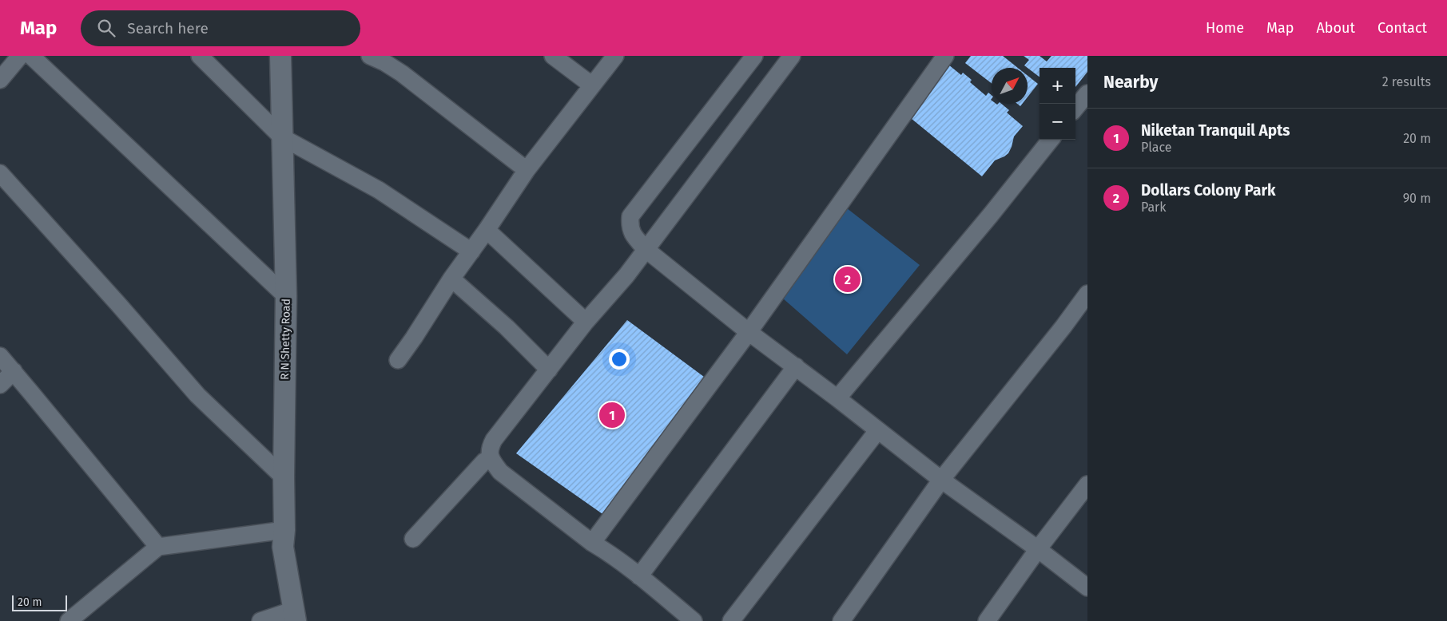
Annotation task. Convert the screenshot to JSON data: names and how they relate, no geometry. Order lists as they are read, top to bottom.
{
  "streets": {
    "street": ["R N Shetty Road"]
  },
  "scale_bar": "20 m",
  "north": "top right",
  "page": {
    "header": "Map",
    "search": "Search here",
    "nav": [
      "Home",
      "Map",
      "About",
      "Contact"
    ],
    "heading": ["Nearby", "2 results"],
    "map_buttons": ["+", "−"],
    "list": [
      {
        "mark": "1",
        "name": "Niketan Tranquil Apts",
        "note": "Place",
        "value": "20 m"
      },
      {
        "mark": "2",
        "name": "Dollars Colony Park",
        "note": "Park",
        "value": "90 m"
      }
    ],
    "pins": ["2", "1"],
    "scale": "20 m"
  }
}
